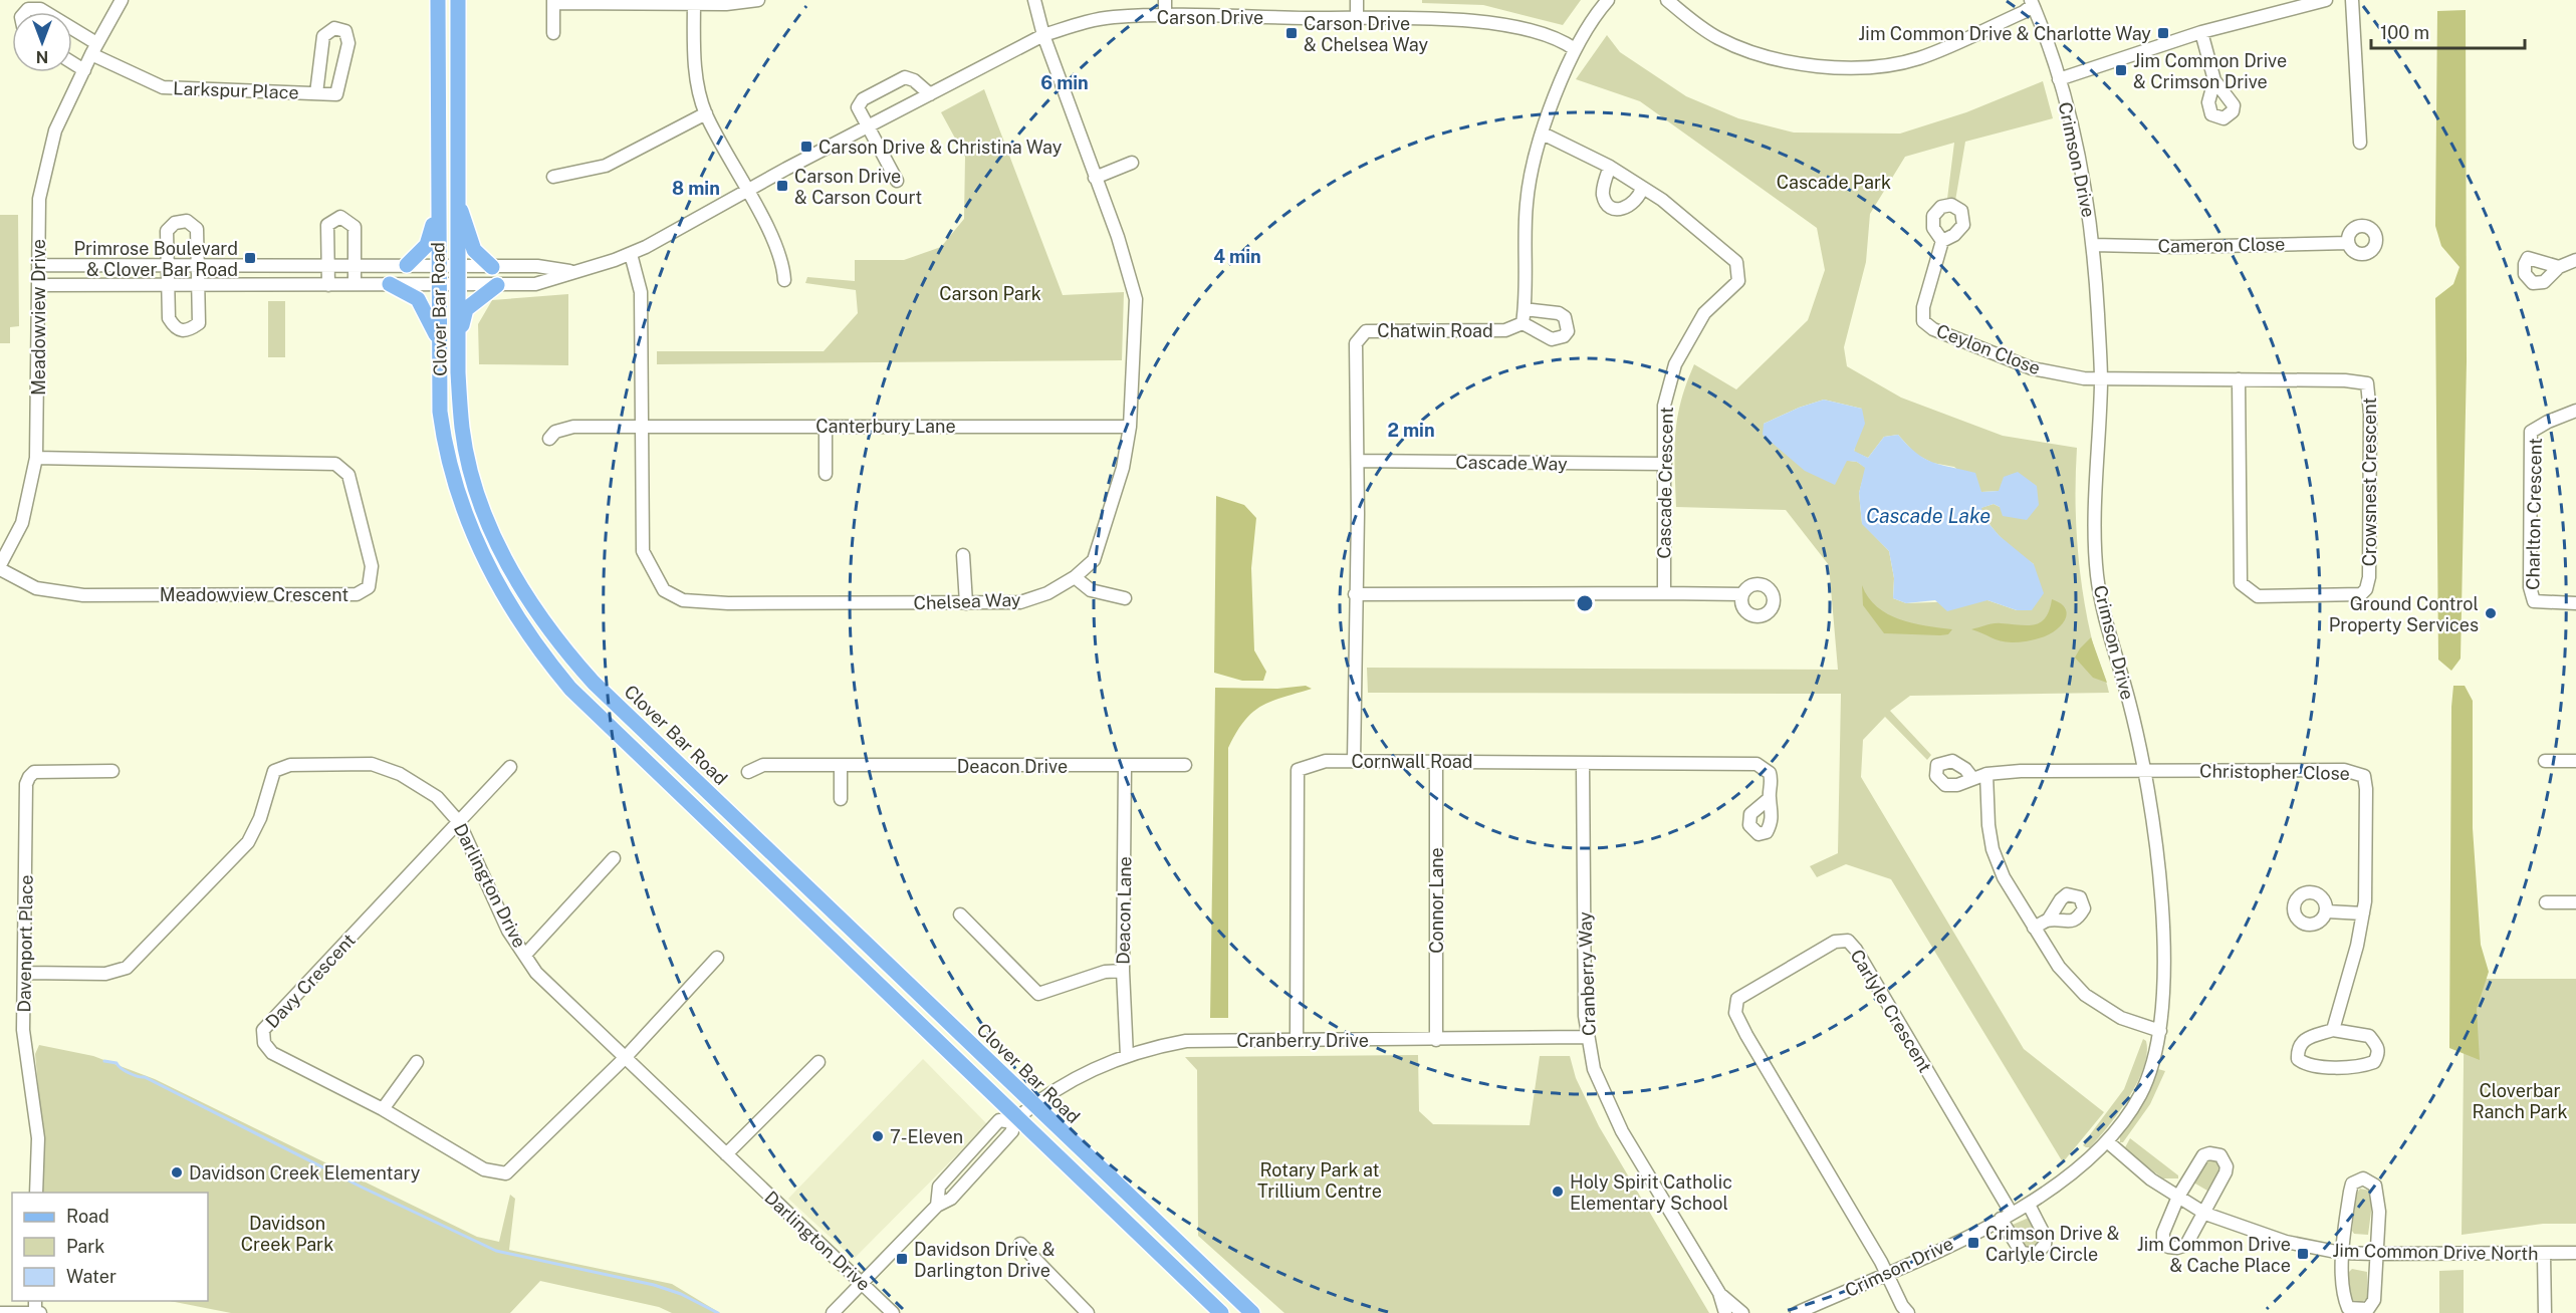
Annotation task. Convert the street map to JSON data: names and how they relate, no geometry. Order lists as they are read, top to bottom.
{
  "streets": {
    "main road": ["Clover Bar Road"],
    "street": [
      "Carson Drive",
      "Larkspur Place",
      "Crimson Drive",
      "Cameron Close",
      "Meadowview Drive",
      "Chatwin Road",
      "Ceylon Close",
      "Canterbury Lane",
      "Cascade Way",
      "Crowsnest Crescent",
      "Cascade Crescent",
      "Charlton Crescent",
      "Meadowview Crescent",
      "Chelsea Way",
      "Cornwall Road",
      "Deacon Drive",
      "Christopher Close",
      "Darlington Drive",
      "Connor Lane",
      "Deacon Lane",
      "Davenport Place",
      "Cranberry Way",
      "Davy Crescent",
      "Carlyle Crescent",
      "Cranberry Drive",
      "Jim Common Drive North"
    ]
  },
  "crossings": [
    ["Carson Drive", "Clover Bar Road"],
    ["Carson Drive", "Meadowview Drive"],
    ["Carson Drive", "Chelsea Way"],
    ["Larkspur Place", "Meadowview Drive"],
    ["Crimson Drive", "Cameron Close"],
    ["Crimson Drive", "Ceylon Close"],
    ["Crimson Drive", "Crowsnest Crescent"],
    ["Crimson Drive", "Christopher Close"],
    ["Crimson Drive", "Carlyle Crescent"],
    ["Crimson Drive", "Jim Common Drive North"],
    ["Clover Bar Road", "Cranberry Drive"],
    ["Meadowview Drive", "Meadowview Crescent"],
    ["Chatwin Road", "Cascade Way"],
    ["Chatwin Road", "Cornwall Road"],
    ["Ceylon Close", "Crowsnest Crescent"],
    ["Canterbury Lane", "Chelsea Way"],
    ["Cascade Way", "Cascade Crescent"],
    ["Cornwall Road", "Connor Lane"],
    ["Cornwall Road", "Cranberry Way"],
    ["Cornwall Road", "Cranberry Drive"],
    ["Deacon Drive", "Deacon Lane"],
    ["Darlington Drive", "Davenport Place"],
    ["Darlington Drive", "Davy Crescent"],
    ["Darlington Drive", "Cranberry Drive"],
    ["Connor Lane", "Cranberry Drive"],
    ["Deacon Lane", "Cranberry Drive"],
    ["Cranberry Way", "Cranberry Drive"]
  ],
  "water": ["Cascade Lake"],
  "parks": [
    "Cascade Park",
    "Carson Park",
    "Cloverbar Ranch Park",
    "Rotary Park at Trillium Centre",
    "Davidson Creek Park"
  ],
  "places": {
    "transit": [
      "Carson Drive & Chelsea Way",
      "Jim Common Drive & Charlotte Way",
      "Jim Common Drive & Crimson Drive",
      "Carson Drive & Christina Way",
      "Carson Drive & Carson Court",
      "Primrose Boulevard & Clover Bar Road",
      "Crimson Drive & Carlyle Circle",
      "Jim Common Drive & Cache Place",
      "Davidson Drive & Darlington Drive"
    ],
    "other": [
      "Ground Control Property Services",
      "7-Eleven",
      "Davidson Creek Elementary",
      "Holy Spirit Catholic Elementary School"
    ]
  },
  "legend": ["Road", "Park", "Water"],
  "scale_bar": "100 m",
  "north": "bottom",
  "rings": [
    "6 min",
    "8 min",
    "4 min",
    "2 min"
  ]
}
